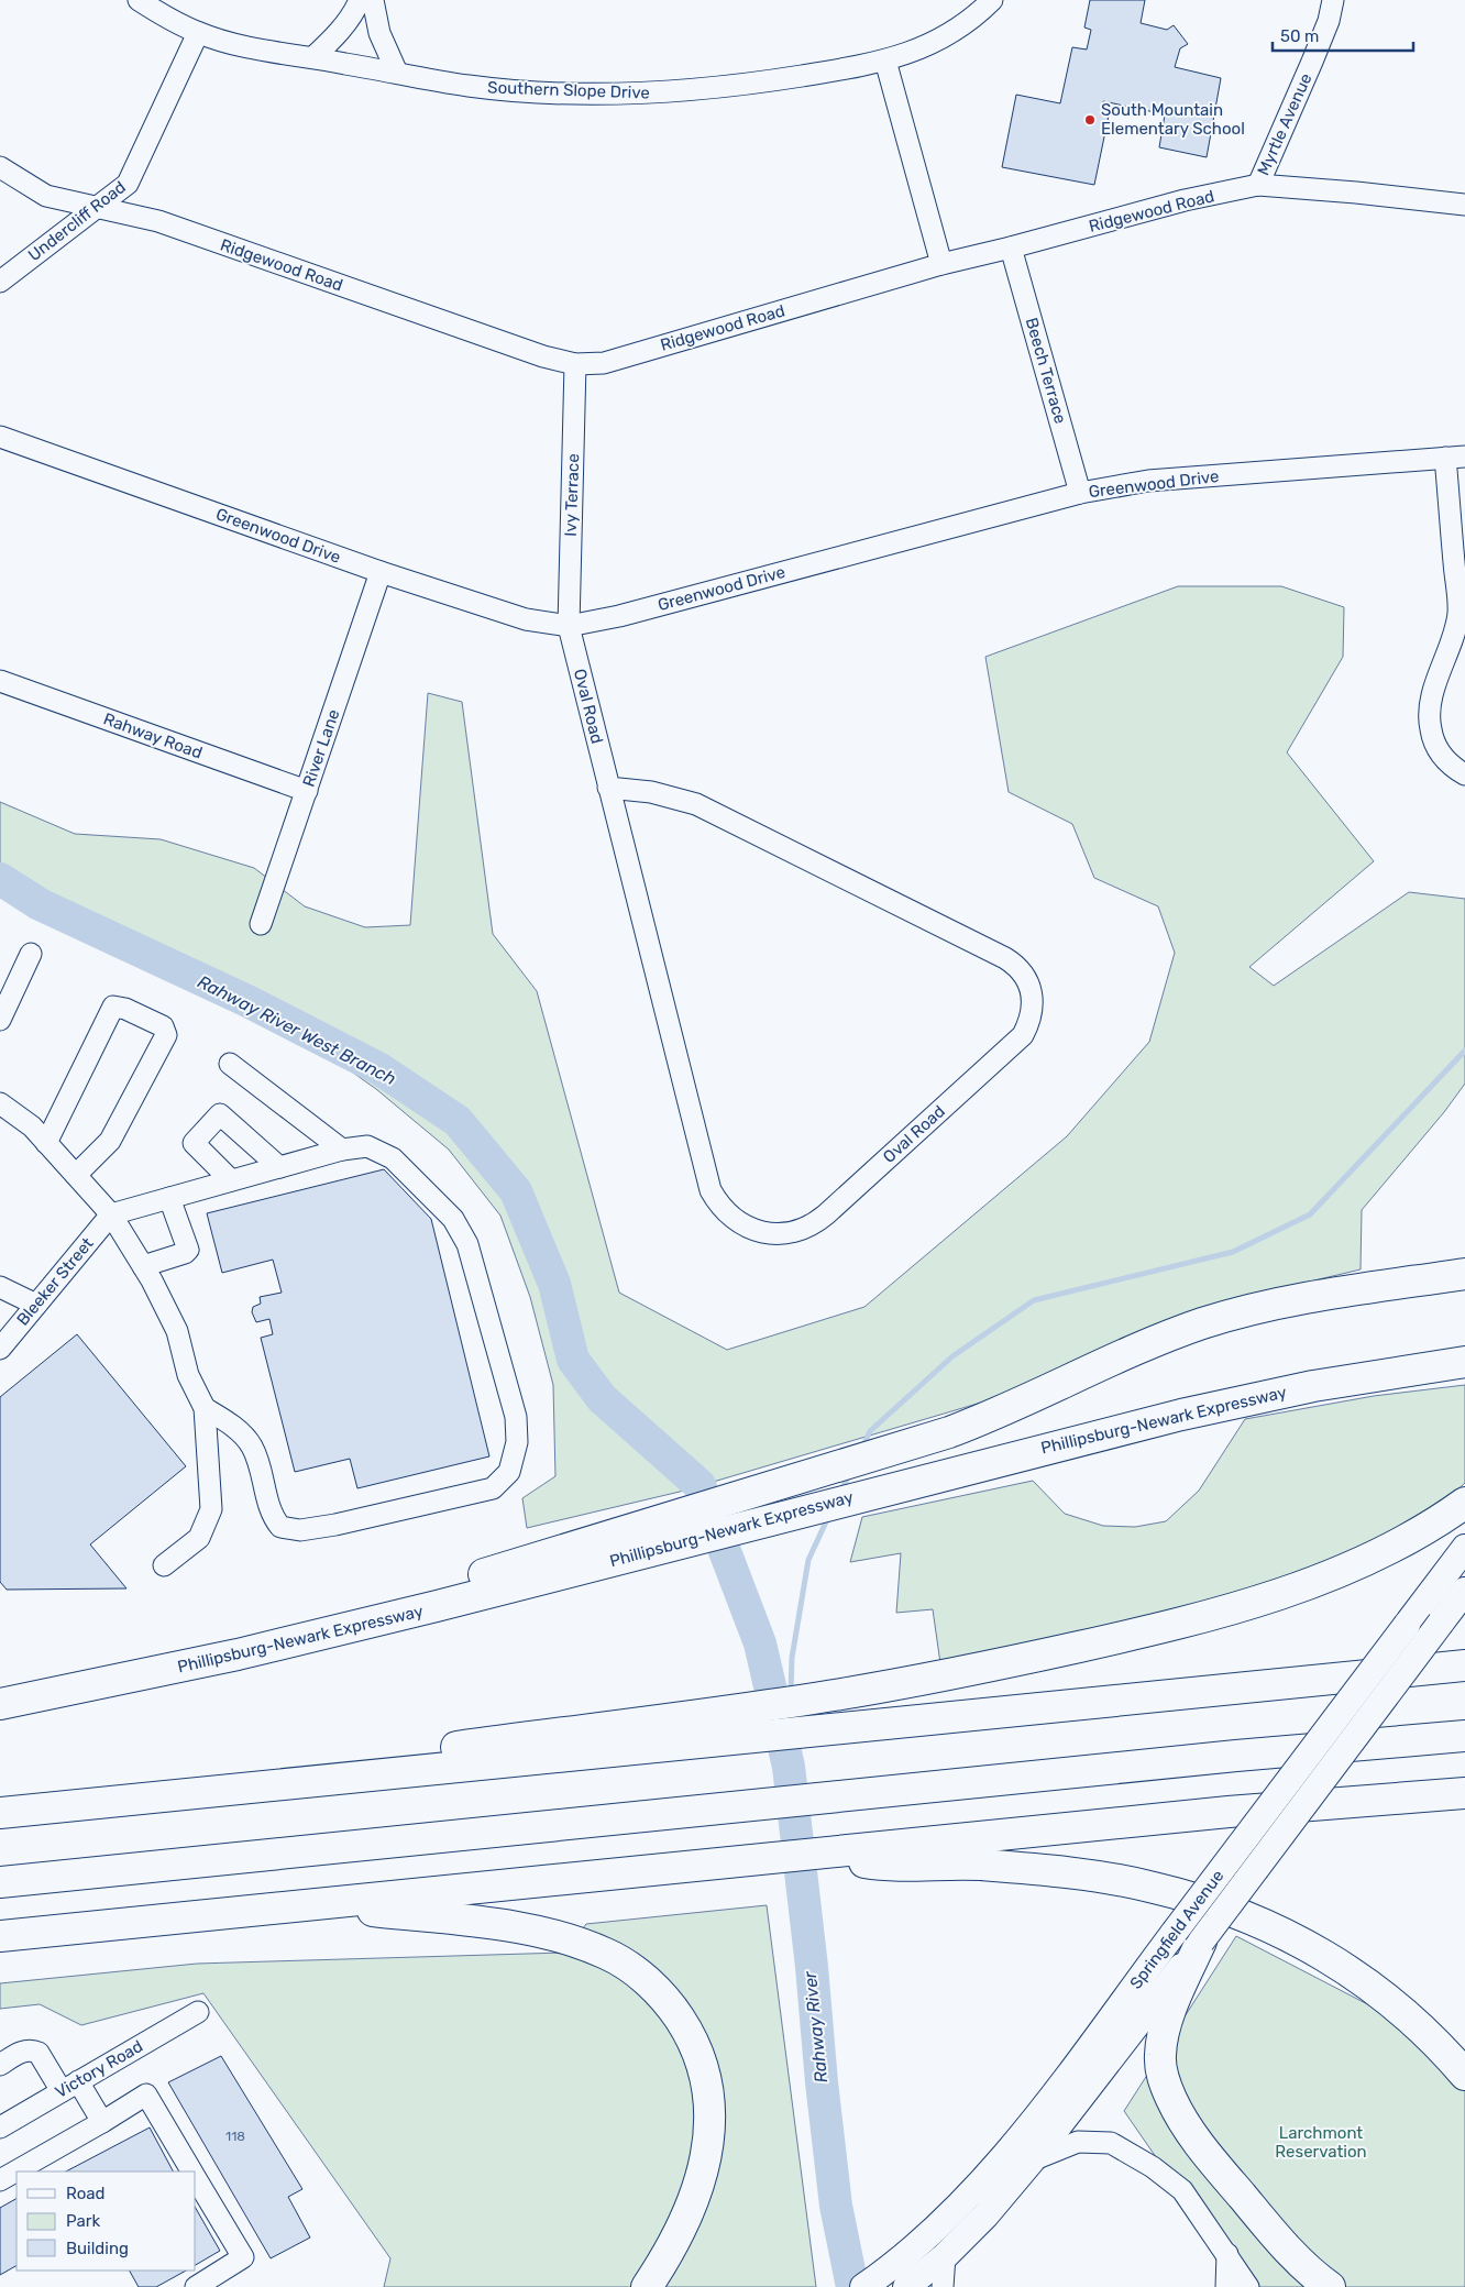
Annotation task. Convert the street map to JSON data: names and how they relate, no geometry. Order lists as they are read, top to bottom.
{
  "streets": {
    "highway": ["Phillipsburg-Newark Expressway"],
    "main road": ["Springfield Avenue"],
    "street": [
      "Southern Slope Drive",
      "Myrtle Avenue",
      "Ridgewood Road",
      "Undercliff Road",
      "Beech Terrace",
      "Greenwood Drive",
      "Ivy Terrace",
      "Oval Road",
      "Rahway Road",
      "River Lane",
      "Bleeker Street",
      "Victory Road"
    ]
  },
  "crossings": [
    ["Southern Slope Drive", "Undercliff Road"],
    ["Myrtle Avenue", "Ridgewood Road"],
    ["Ridgewood Road", "Undercliff Road"],
    ["Ridgewood Road", "Beech Terrace"],
    ["Ridgewood Road", "Ivy Terrace"],
    ["Beech Terrace", "Greenwood Drive"],
    ["Greenwood Drive", "Ivy Terrace"],
    ["Greenwood Drive", "Oval Road"],
    ["Greenwood Drive", "River Lane"],
    ["Ivy Terrace", "Oval Road"],
    ["Rahway Road", "River Lane"]
  ],
  "water": ["Rahway River West Branch", "Rahway River"],
  "parks": ["Larchmont Reservation"],
  "places": ["South Mountain Elementary School"],
  "house_numbers": ["118"],
  "legend": ["Road", "Park", "Building"],
  "scale_bar": "50 m"
}
